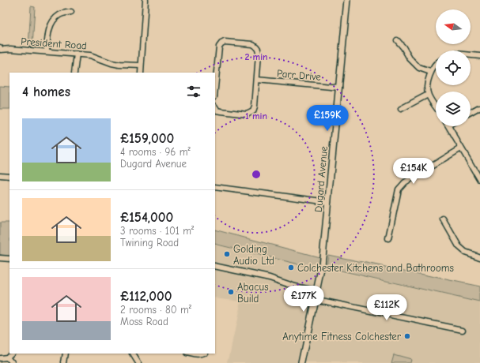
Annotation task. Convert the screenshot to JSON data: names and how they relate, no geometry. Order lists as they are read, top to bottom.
{
  "streets": {
    "street": ["President Road", "Parr Drive", "Dugard Avenue"]
  },
  "crossings": [
    ["Parr Drive", "Dugard Avenue"]
  ],
  "places": [
    "Golding Audio Ltd",
    "Colchester Kitchens and Bathrooms",
    "Abacus Build",
    "Anytime Fitness Colchester"
  ],
  "north": "left",
  "page": {
    "heading": "4 homes",
    "price": [
      "£159K",
      "£154K",
      "£177K",
      "£112K"
    ],
    "list": [
      {
        "name": "£159,000",
        "note": "4 rooms · 96 m² · Dugard Avenue"
      },
      {
        "name": "£154,000",
        "note": "3 rooms · 101 m² · Twining Road"
      },
      {
        "name": "£112,000",
        "note": "2 rooms · 80 m² · Moss Road"
      }
    ]
  },
  "rings": ["2 min", "1 min"]
}
